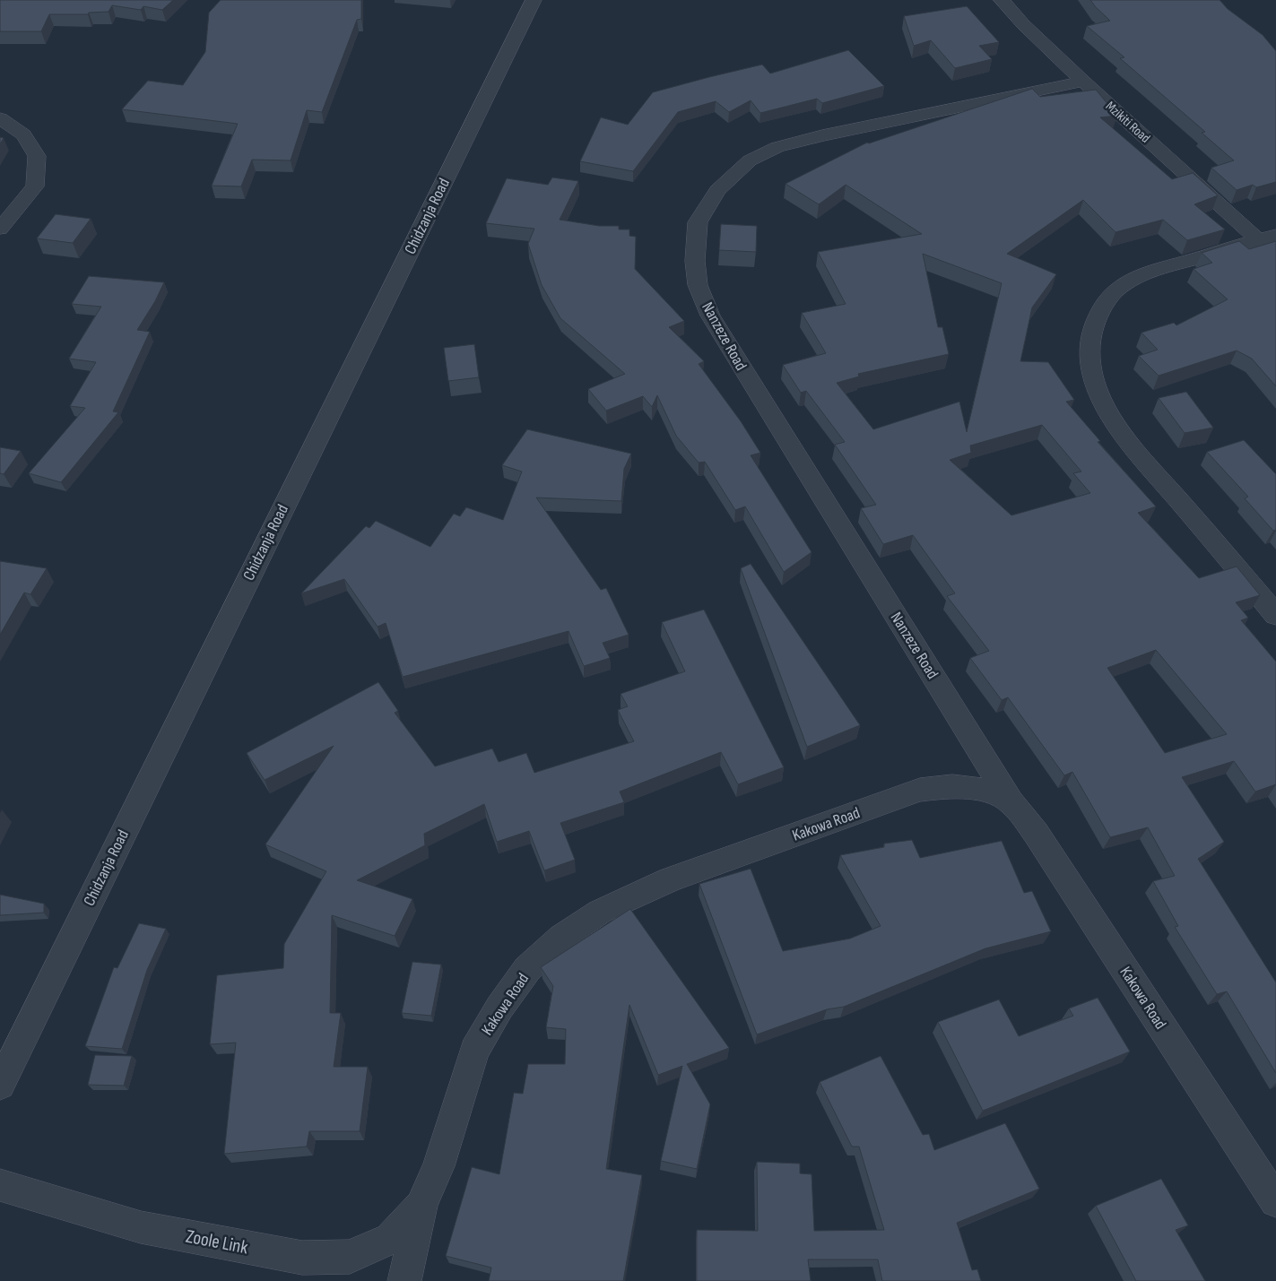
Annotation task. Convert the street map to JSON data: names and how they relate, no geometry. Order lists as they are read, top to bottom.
{
  "streets": {
    "street": [
      "Mzikiti Road",
      "Chidzanja Road",
      "Nanzeze Road",
      "Kakowa Road",
      "Zoole Link"
    ]
  },
  "crossings": [
    ["Mzikiti Road", "Nanzeze Road"],
    ["Nanzeze Road", "Kakowa Road"],
    ["Kakowa Road", "Zoole Link"]
  ]
}
